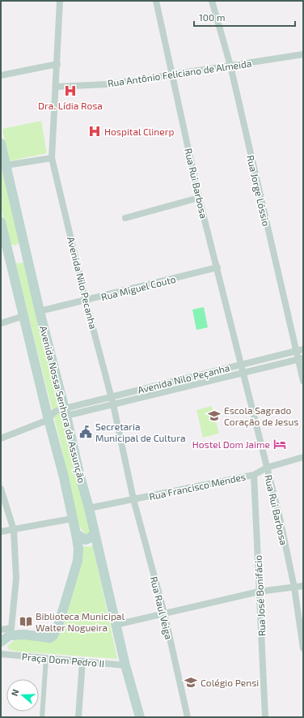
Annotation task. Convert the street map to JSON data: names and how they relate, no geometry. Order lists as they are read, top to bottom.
{
  "streets": {
    "main road": ["Avenida Nossa Senhora da Assunção"],
    "street": [
      "Rua Antônio Feliciano de Almeida",
      "Rua Rui Barbosa",
      "Rua Jorge Lóssio",
      "Avenida Nilo Pecanha",
      "Rua Miguel Couto",
      "Avenida Nilo Peçanha",
      "Rua Francisco Mendes",
      "Rua José Bonifácio",
      "Rua Raul Veiga",
      "Praça Dom Pedro II"
    ]
  },
  "crossings": [
    ["Rua Antônio Feliciano de Almeida", "Rua Rui Barbosa"],
    ["Rua Antônio Feliciano de Almeida", "Rua Jorge Lóssio"],
    ["Rua Antônio Feliciano de Almeida", "Avenida Nilo Pecanha"],
    ["Rua Rui Barbosa", "Rua Miguel Couto"],
    ["Rua Rui Barbosa", "Avenida Nilo Peçanha"],
    ["Rua Rui Barbosa", "Rua Francisco Mendes"],
    ["Rua Jorge Lóssio", "Avenida Nilo Peçanha"],
    ["Avenida Nilo Pecanha", "Rua Miguel Couto"],
    ["Avenida Nilo Pecanha", "Avenida Nilo Peçanha"],
    ["Avenida Nilo Pecanha", "Rua Francisco Mendes"],
    ["Avenida Nilo Pecanha", "Rua Raul Veiga"],
    ["Rua Miguel Couto", "Avenida Nossa Senhora da Assunção"],
    ["Avenida Nilo Peçanha", "Avenida Nossa Senhora da Assunção"],
    ["Avenida Nossa Senhora da Assunção", "Rua Francisco Mendes"],
    ["Avenida Nossa Senhora da Assunção", "Praça Dom Pedro II"],
    ["Rua Francisco Mendes", "Rua José Bonifácio"],
    ["Rua Francisco Mendes", "Rua Raul Veiga"]
  ],
  "places": {
    "hospital": ["Dra. Lídia Rosa", "Hospital Clinerp"],
    "school or university": ["Escola Sagrado Coração de Jesus", "Colégio Pensi"],
    "public building": ["Secretaria Municipal de Cultura"],
    "hotel": ["Hostel Dom Jaime"],
    "library": ["Biblioteca Municipal Walter Nogueira"]
  },
  "scale_bar": "100 m",
  "north": "left"
}
